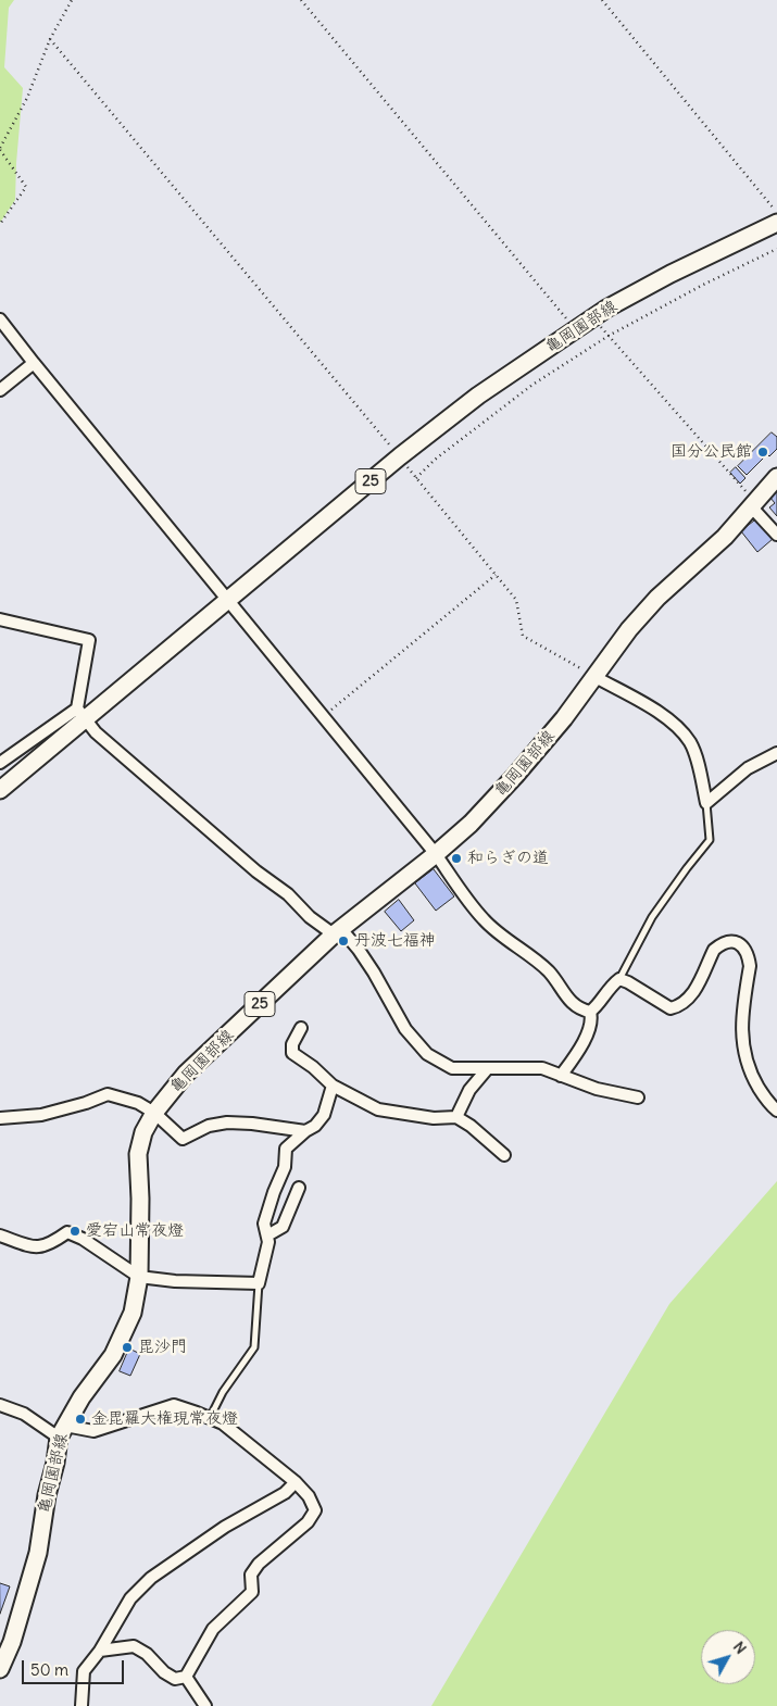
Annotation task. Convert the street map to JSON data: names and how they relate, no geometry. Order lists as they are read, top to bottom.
{
  "streets": {
    "main road": ["亀岡園部線", "25"]
  },
  "places": [
    "国分公民館",
    "和らぎの道",
    "丹波七福神",
    "愛宕山常夜燈",
    "毘沙門",
    "金毘羅大権現常夜燈"
  ],
  "scale_bar": "50 m",
  "north": "top right"
}
